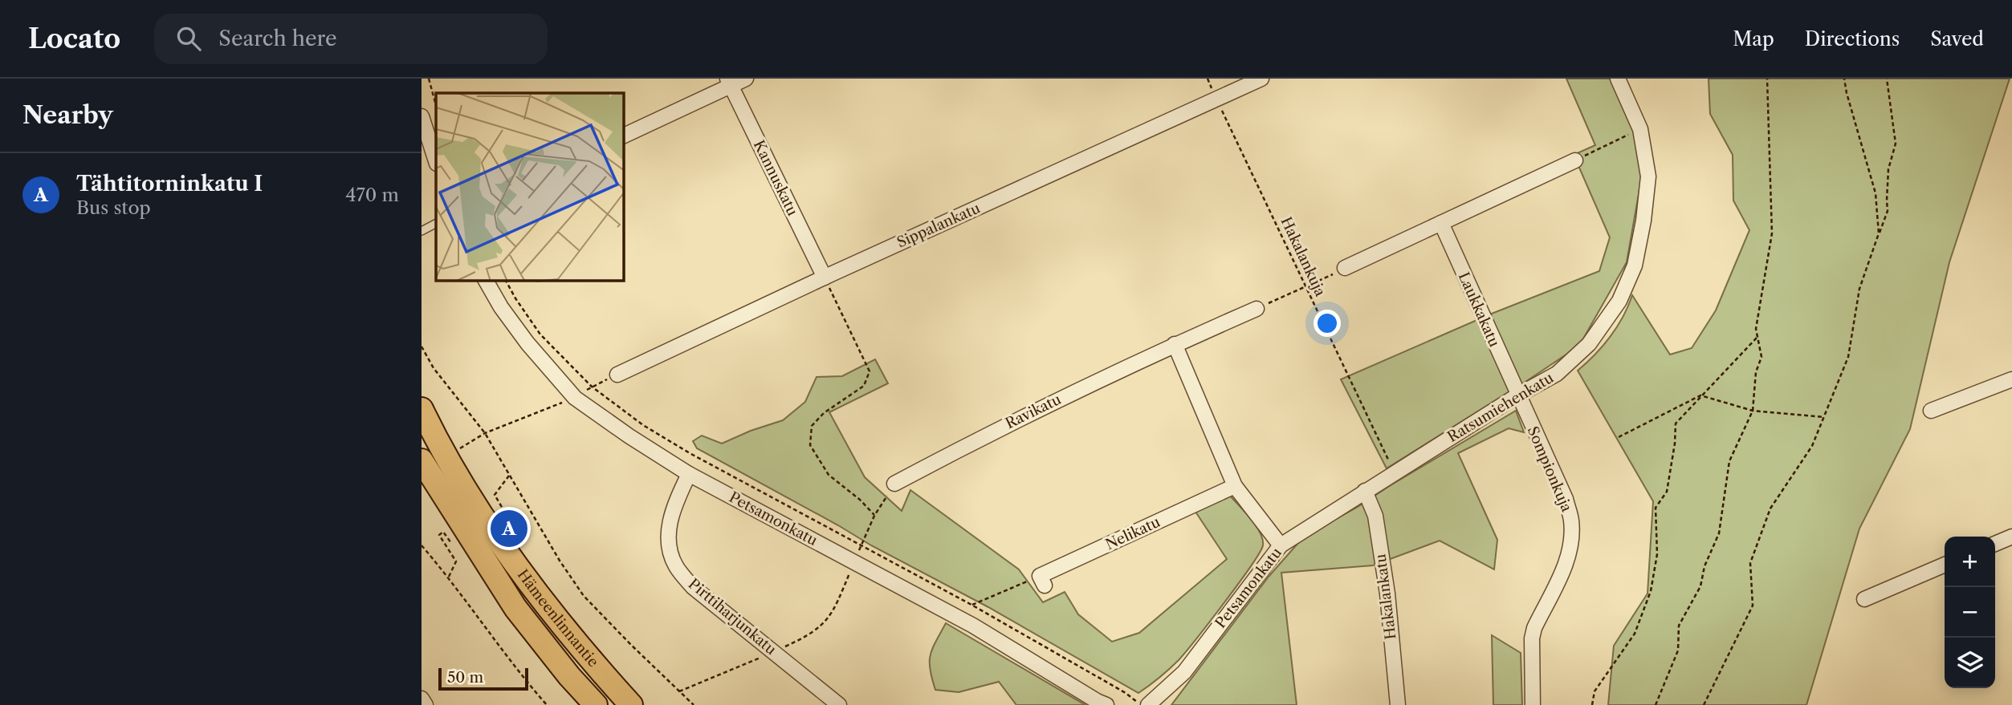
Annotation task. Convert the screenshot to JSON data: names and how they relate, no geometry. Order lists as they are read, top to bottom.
{
  "streets": {
    "main road": ["Hämeenlinnantie"],
    "street": [
      "Kannuskatu",
      "Sippalankatu",
      "Laukkakatu",
      "Ratsumiehenkatu",
      "Ravikatu",
      "Sompionkuja",
      "Petsamonkatu",
      "Nelikatu",
      "Hakalankatu",
      "Pirttiharjunkatu"
    ],
    "path": ["Hakalankuja"]
  },
  "crossings": [
    ["Kannuskatu", "Sippalankatu"],
    ["Sippalankatu", "Hakalankuja"],
    ["Hakalankuja", "Ratsumiehenkatu"],
    ["Hakalankuja", "Petsamonkatu"],
    ["Laukkakatu", "Ratsumiehenkatu"],
    ["Laukkakatu", "Sompionkuja"],
    ["Ratsumiehenkatu", "Sompionkuja"],
    ["Ratsumiehenkatu", "Petsamonkatu"],
    ["Petsamonkatu", "Hakalankatu"],
    ["Petsamonkatu", "Pirttiharjunkatu"]
  ],
  "scale_bar": "50 m",
  "page": {
    "header": "Locato",
    "search": "Search here",
    "nav": ["Map", "Directions", "Saved"],
    "heading": "Nearby",
    "list": [
      {
        "mark": "A",
        "name": "Tähtitorninkatu I",
        "note": "Bus stop",
        "value": "470 m"
      }
    ],
    "pins": "A",
    "map_buttons": ["+", "−"],
    "scale": "50 m"
  }
}
